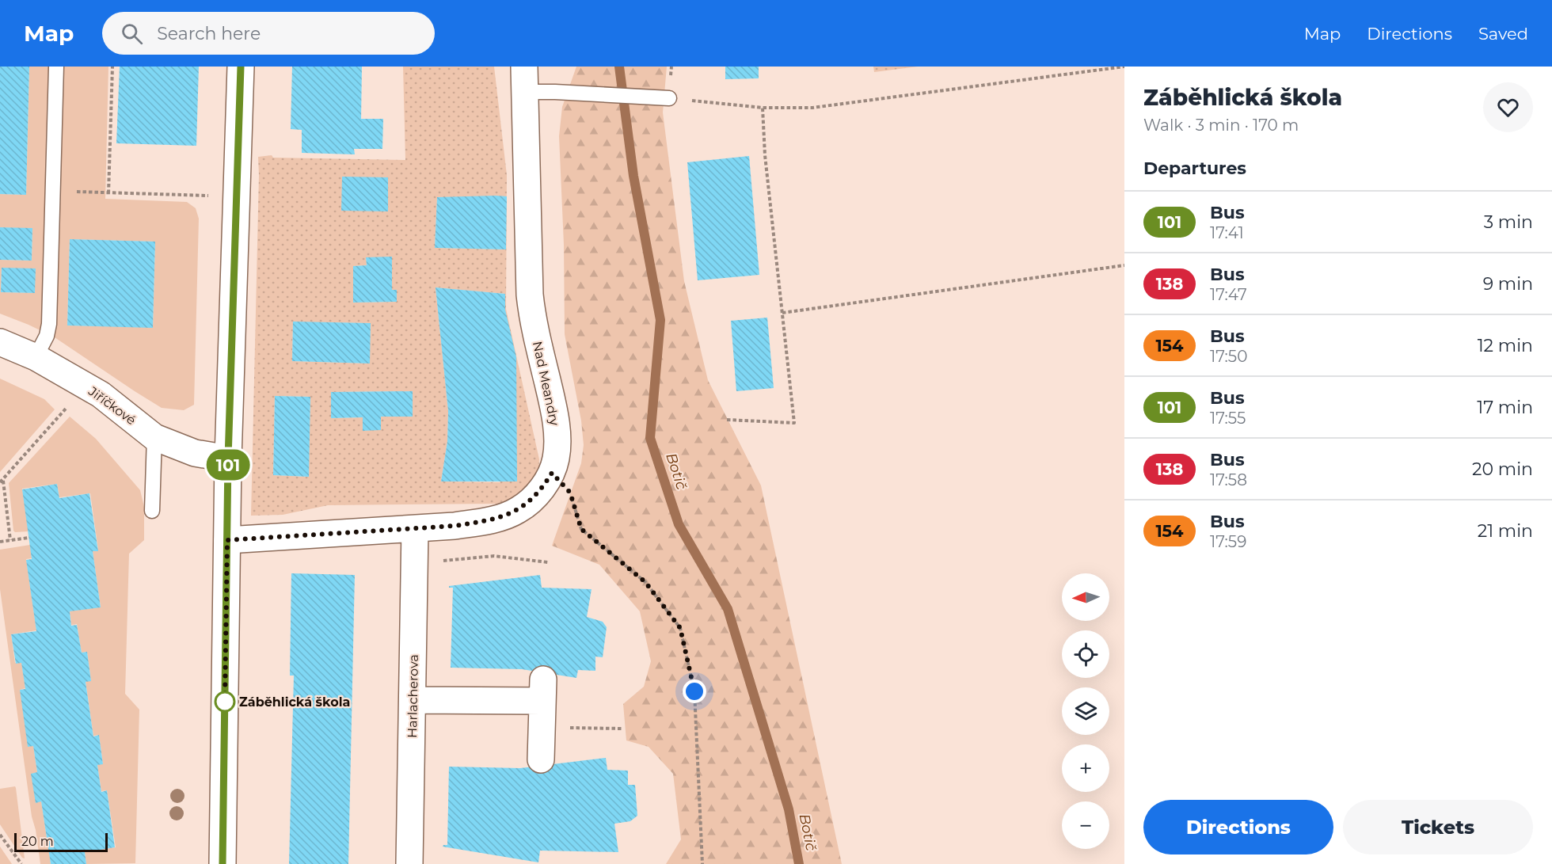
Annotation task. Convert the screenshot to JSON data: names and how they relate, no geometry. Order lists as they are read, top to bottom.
{
  "streets": {
    "street": ["Nad Meandry", "Jiříčkové", "Harlacherova"]
  },
  "crossings": [
    ["Nad Meandry", "Harlacherova"]
  ],
  "water": ["Botič"],
  "places": ["Záběhlická škola"],
  "lines": ["bus line 101"],
  "scale_bar": "20 m",
  "north": "left",
  "page": {
    "header": "Map",
    "search": "Search here",
    "nav": ["Map", "Directions", "Saved"],
    "on_map": "101",
    "heading": [
      ["Záběhlická škola", "Walk · 3 min · 170 m"],
      "Departures"
    ],
    "list": [
      {
        "mark": "101",
        "name": "Bus",
        "note": "17:41",
        "value": "3 min"
      },
      {
        "mark": "138",
        "name": "Bus",
        "note": "17:47",
        "value": "9 min"
      },
      {
        "mark": "154",
        "name": "Bus",
        "note": "17:50",
        "value": "12 min"
      },
      {
        "mark": "101",
        "name": "Bus",
        "note": "17:55",
        "value": "17 min"
      },
      {
        "mark": "138",
        "name": "Bus",
        "note": "17:58",
        "value": "20 min"
      },
      {
        "mark": "154",
        "name": "Bus",
        "note": "17:59",
        "value": "21 min"
      }
    ],
    "map_buttons": ["+", "−"],
    "buttons": ["Directions", "Tickets"],
    "scale": "20 m"
  }
}
